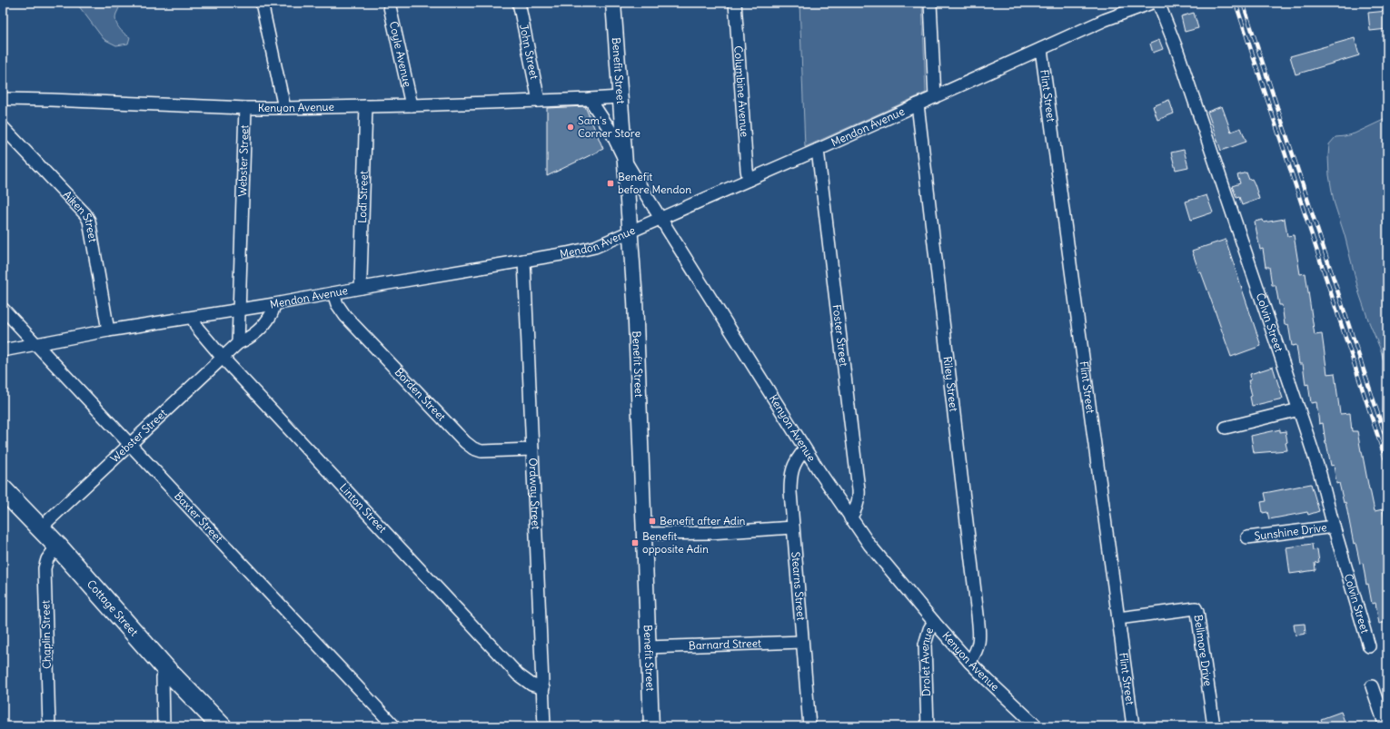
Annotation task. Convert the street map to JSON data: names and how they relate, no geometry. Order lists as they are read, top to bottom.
{
  "streets": {
    "main road": ["Cottage Street"],
    "street": [
      "John Street",
      "Coyle Avenue",
      "Benefit Street",
      "Columbine Avenue",
      "Flint Street",
      "Kenyon Avenue",
      "Mendon Avenue",
      "Webster Street",
      "Lodi Street",
      "Aiken Street",
      "Colvin Street",
      "Foster Street",
      "Riley Street",
      "Borden Street",
      "Ordway Street",
      "Linton Street",
      "Baxter Street",
      "Sunshine Drive",
      "Stearns Street",
      "Chaplin Street",
      "Barnard Street",
      "Bellmore Drive",
      "Drolet Avenue"
    ]
  },
  "crossings": [
    ["John Street", "Kenyon Avenue"],
    ["Coyle Avenue", "Kenyon Avenue"],
    ["Benefit Street", "Kenyon Avenue"],
    ["Benefit Street", "Mendon Avenue"],
    ["Benefit Street", "Barnard Street"],
    ["Columbine Avenue", "Mendon Avenue"],
    ["Flint Street", "Mendon Avenue"],
    ["Flint Street", "Bellmore Drive"],
    ["Kenyon Avenue", "Mendon Avenue"],
    ["Kenyon Avenue", "Webster Street"],
    ["Kenyon Avenue", "Lodi Street"],
    ["Kenyon Avenue", "Foster Street"],
    ["Kenyon Avenue", "Riley Street"],
    ["Kenyon Avenue", "Stearns Street"],
    ["Kenyon Avenue", "Drolet Avenue"],
    ["Mendon Avenue", "Webster Street"],
    ["Mendon Avenue", "Lodi Street"],
    ["Mendon Avenue", "Aiken Street"],
    ["Mendon Avenue", "Foster Street"],
    ["Mendon Avenue", "Riley Street"],
    ["Mendon Avenue", "Borden Street"],
    ["Mendon Avenue", "Ordway Street"],
    ["Mendon Avenue", "Linton Street"],
    ["Mendon Avenue", "Baxter Street"],
    ["Webster Street", "Linton Street"],
    ["Webster Street", "Baxter Street"],
    ["Webster Street", "Cottage Street"],
    ["Colvin Street", "Sunshine Drive"],
    ["Borden Street", "Ordway Street"],
    ["Ordway Street", "Linton Street"],
    ["Stearns Street", "Barnard Street"],
    ["Cottage Street", "Chaplin Street"]
  ],
  "places": {
    "other": ["Sam's Corner Store"],
    "transit": ["Benefit before Mendon", "Benefit after Adin", "Benefit opposite Adin"]
  }
}
